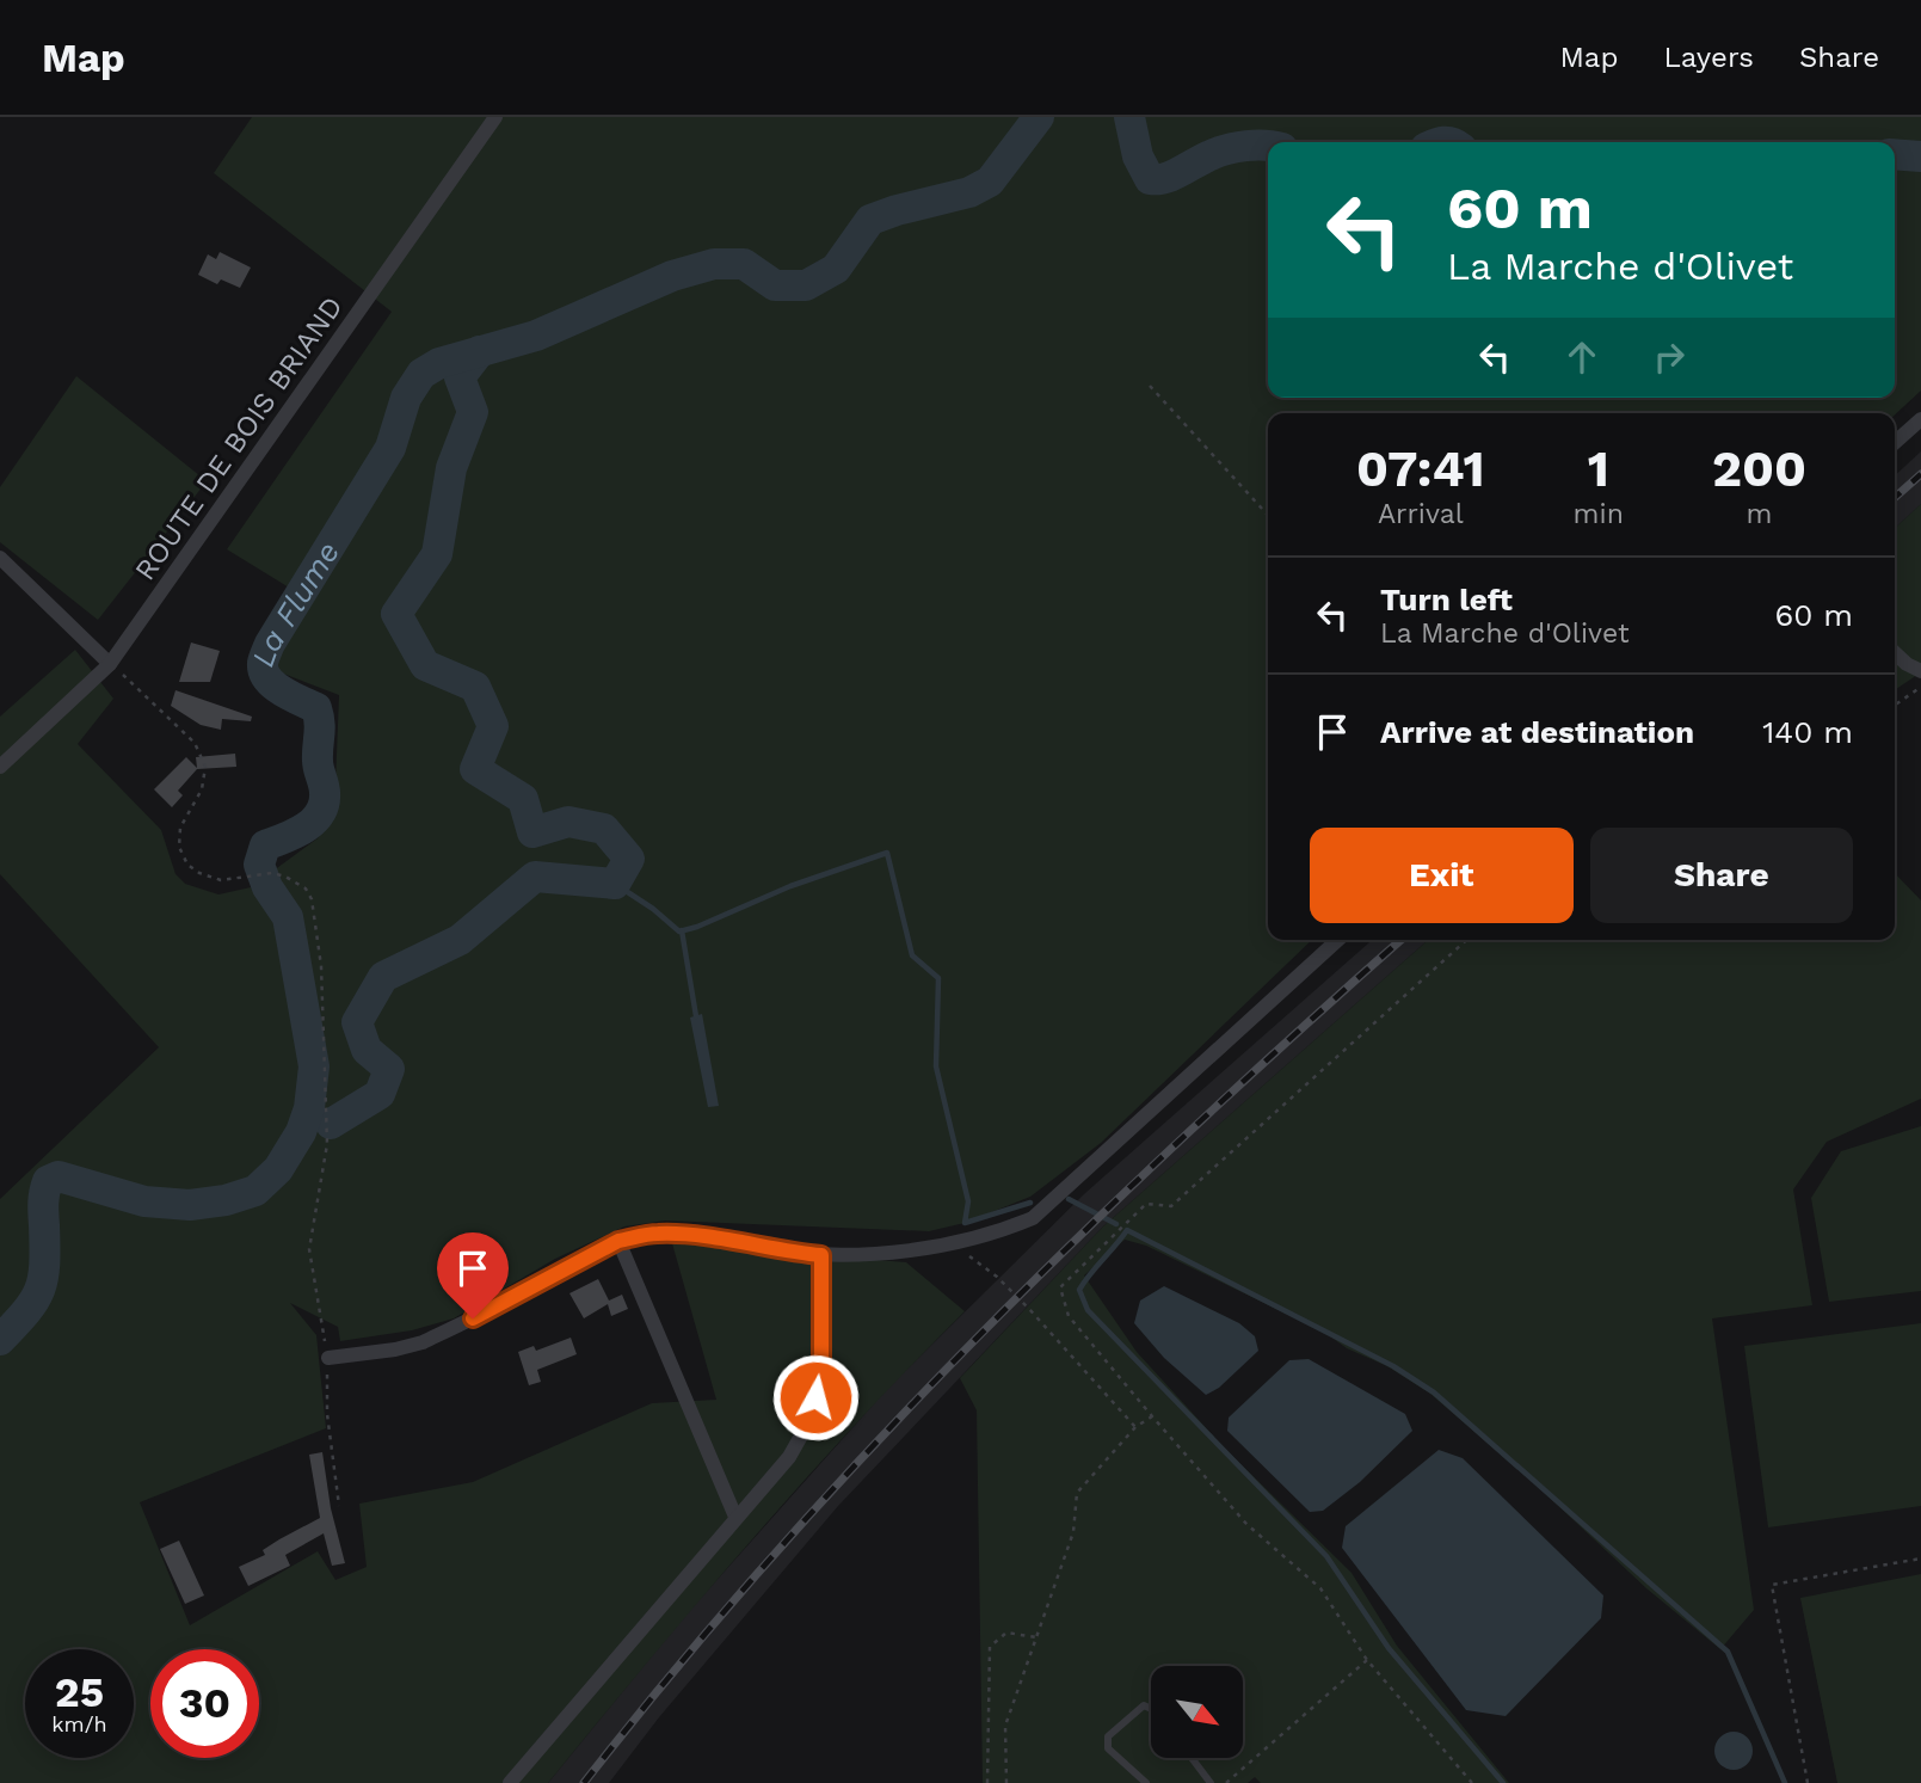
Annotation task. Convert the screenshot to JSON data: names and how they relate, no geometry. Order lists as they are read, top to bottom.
{
  "streets": {
    "street": ["ROUTE DE BOIS BRIAND"]
  },
  "water": ["La Flume"],
  "north": "bottom right",
  "page": {
    "header": "Map",
    "nav": ["Map", "Layers", "Share"],
    "turn": ["60 m", "La Marche d'Olivet"],
    "eta": [
      "07:41",
      "Arrival",
      "1",
      "min",
      "200",
      "m"
    ],
    "list": [
      {
        "name": "Turn left",
        "note": "La Marche d'Olivet",
        "value": "60 m"
      },
      {
        "name": "Arrive at destination",
        "value": "140 m"
      }
    ],
    "buttons": ["Exit", "Share"],
    "speed": "25 km/h",
    "limit": "30"
  }
}
